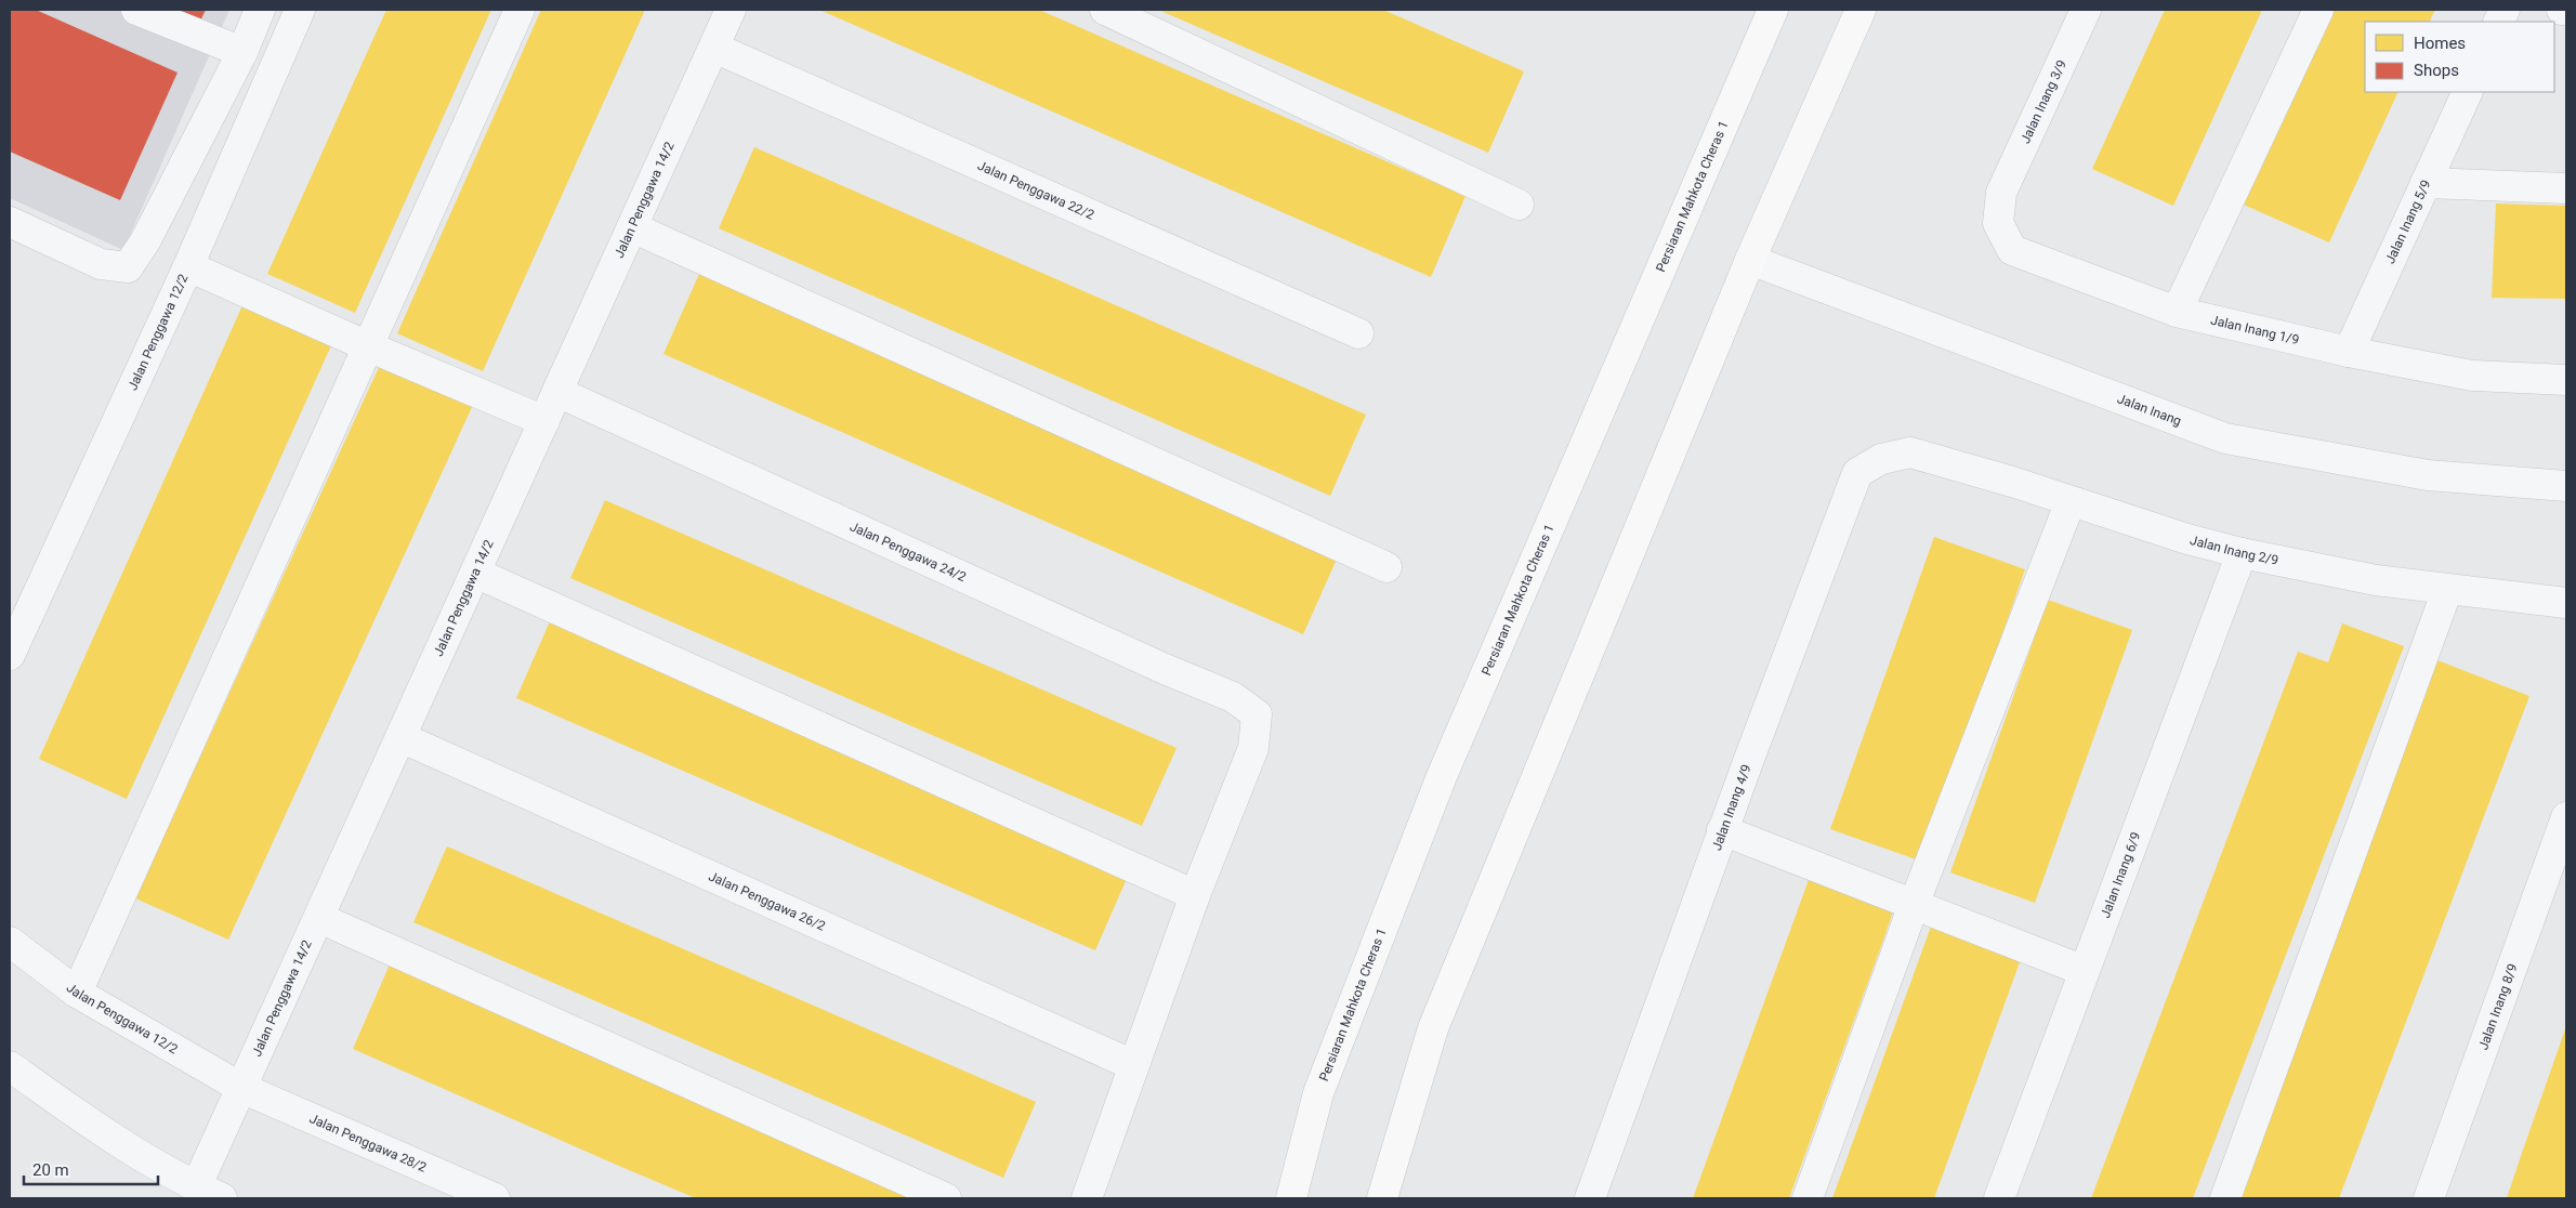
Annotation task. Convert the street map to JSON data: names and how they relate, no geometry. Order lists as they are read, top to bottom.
{
  "streets": {
    "main road": ["Persiaran Mahkota Cheras 1"],
    "street": [
      "Jalan Inang 3/9",
      "Jalan Penggawa 22/2",
      "Jalan Penggawa 14/2",
      "Jalan Inang 5/9",
      "Jalan Inang 1/9",
      "Jalan Penggawa 12/2",
      "Jalan Inang",
      "Jalan Inang 2/9",
      "Jalan Penggawa 24/2",
      "Jalan Inang 4/9",
      "Jalan Inang 6/9",
      "Jalan Penggawa 26/2",
      "Jalan Inang 8/9",
      "Jalan Penggawa 28/2"
    ]
  },
  "crossings": [
    ["Jalan Inang 3/9", "Jalan Inang 1/9"],
    ["Jalan Penggawa 22/2", "Jalan Penggawa 14/2"],
    ["Jalan Penggawa 14/2", "Jalan Penggawa 12/2"],
    ["Jalan Penggawa 14/2", "Jalan Penggawa 24/2"],
    ["Jalan Penggawa 14/2", "Jalan Penggawa 26/2"],
    ["Jalan Penggawa 14/2", "Jalan Penggawa 28/2"],
    ["Jalan Inang 5/9", "Jalan Inang 1/9"],
    ["Jalan Penggawa 12/2", "Jalan Penggawa 28/2"],
    ["Jalan Inang 2/9", "Jalan Inang 4/9"],
    ["Jalan Inang 2/9", "Jalan Inang 6/9"]
  ],
  "legend": ["Homes", "Shops"],
  "scale_bar": "20 m"
}
